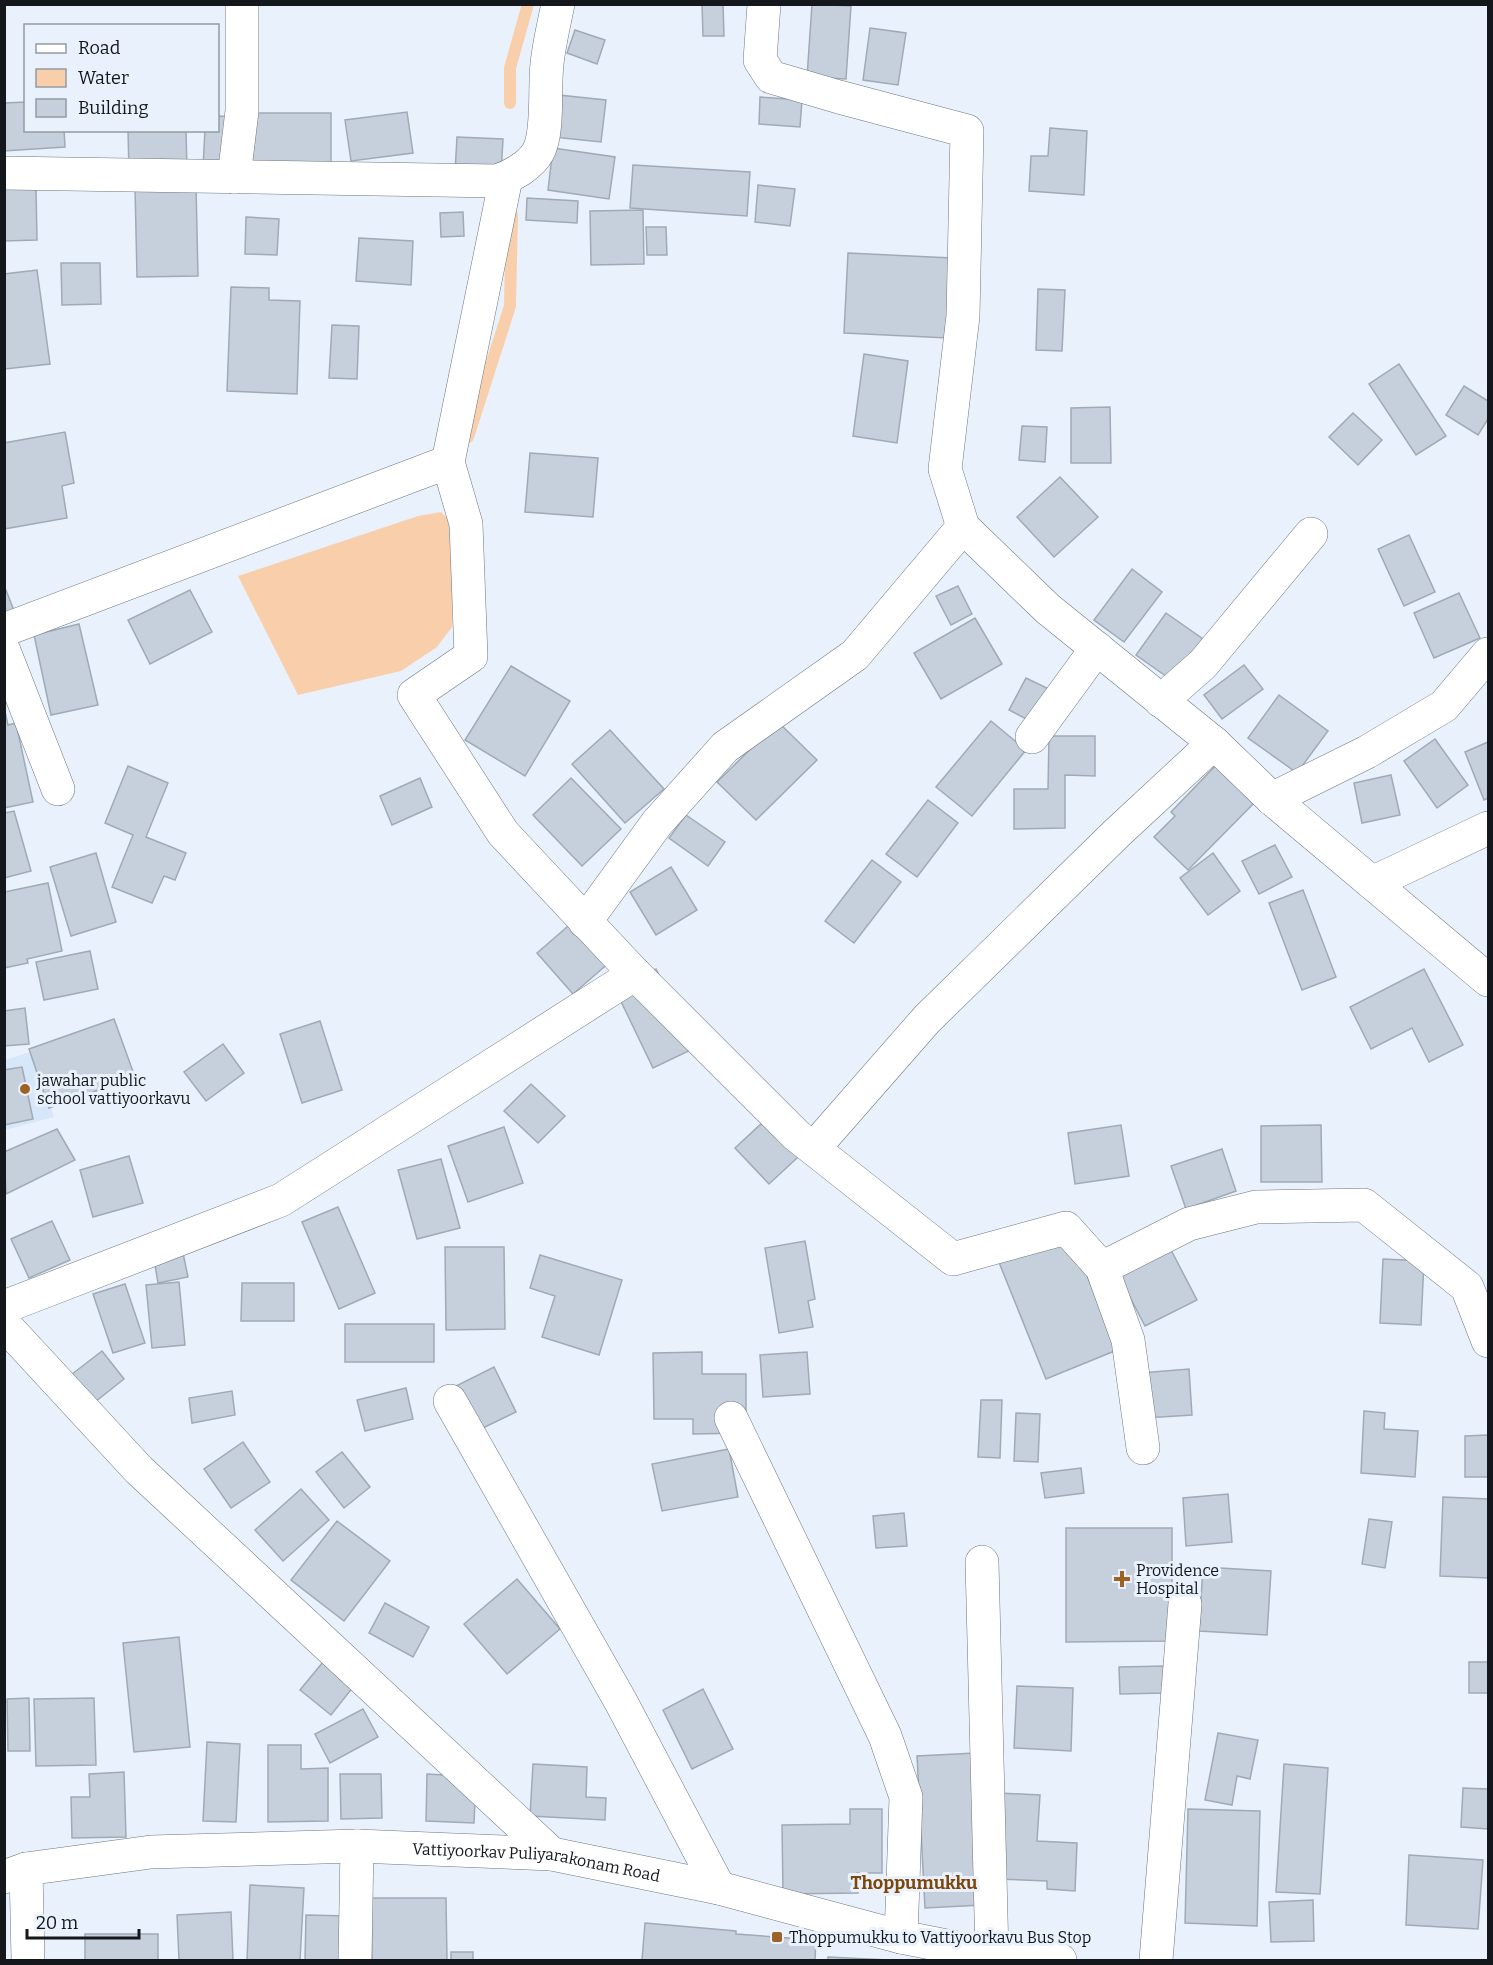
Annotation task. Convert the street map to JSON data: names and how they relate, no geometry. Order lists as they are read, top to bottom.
{
  "streets": {
    "street": ["Vattiyoorkav Puliyarakonam Road"]
  },
  "districts": ["Thoppumukku"],
  "places": {
    "other": ["jawahar public school vattiyoorkavu"],
    "health": ["Providence Hospital"],
    "transit": ["Thoppumukku to Vattiyoorkavu Bus Stop"]
  },
  "legend": ["Road", "Water", "Building"],
  "scale_bar": "20 m"
}
